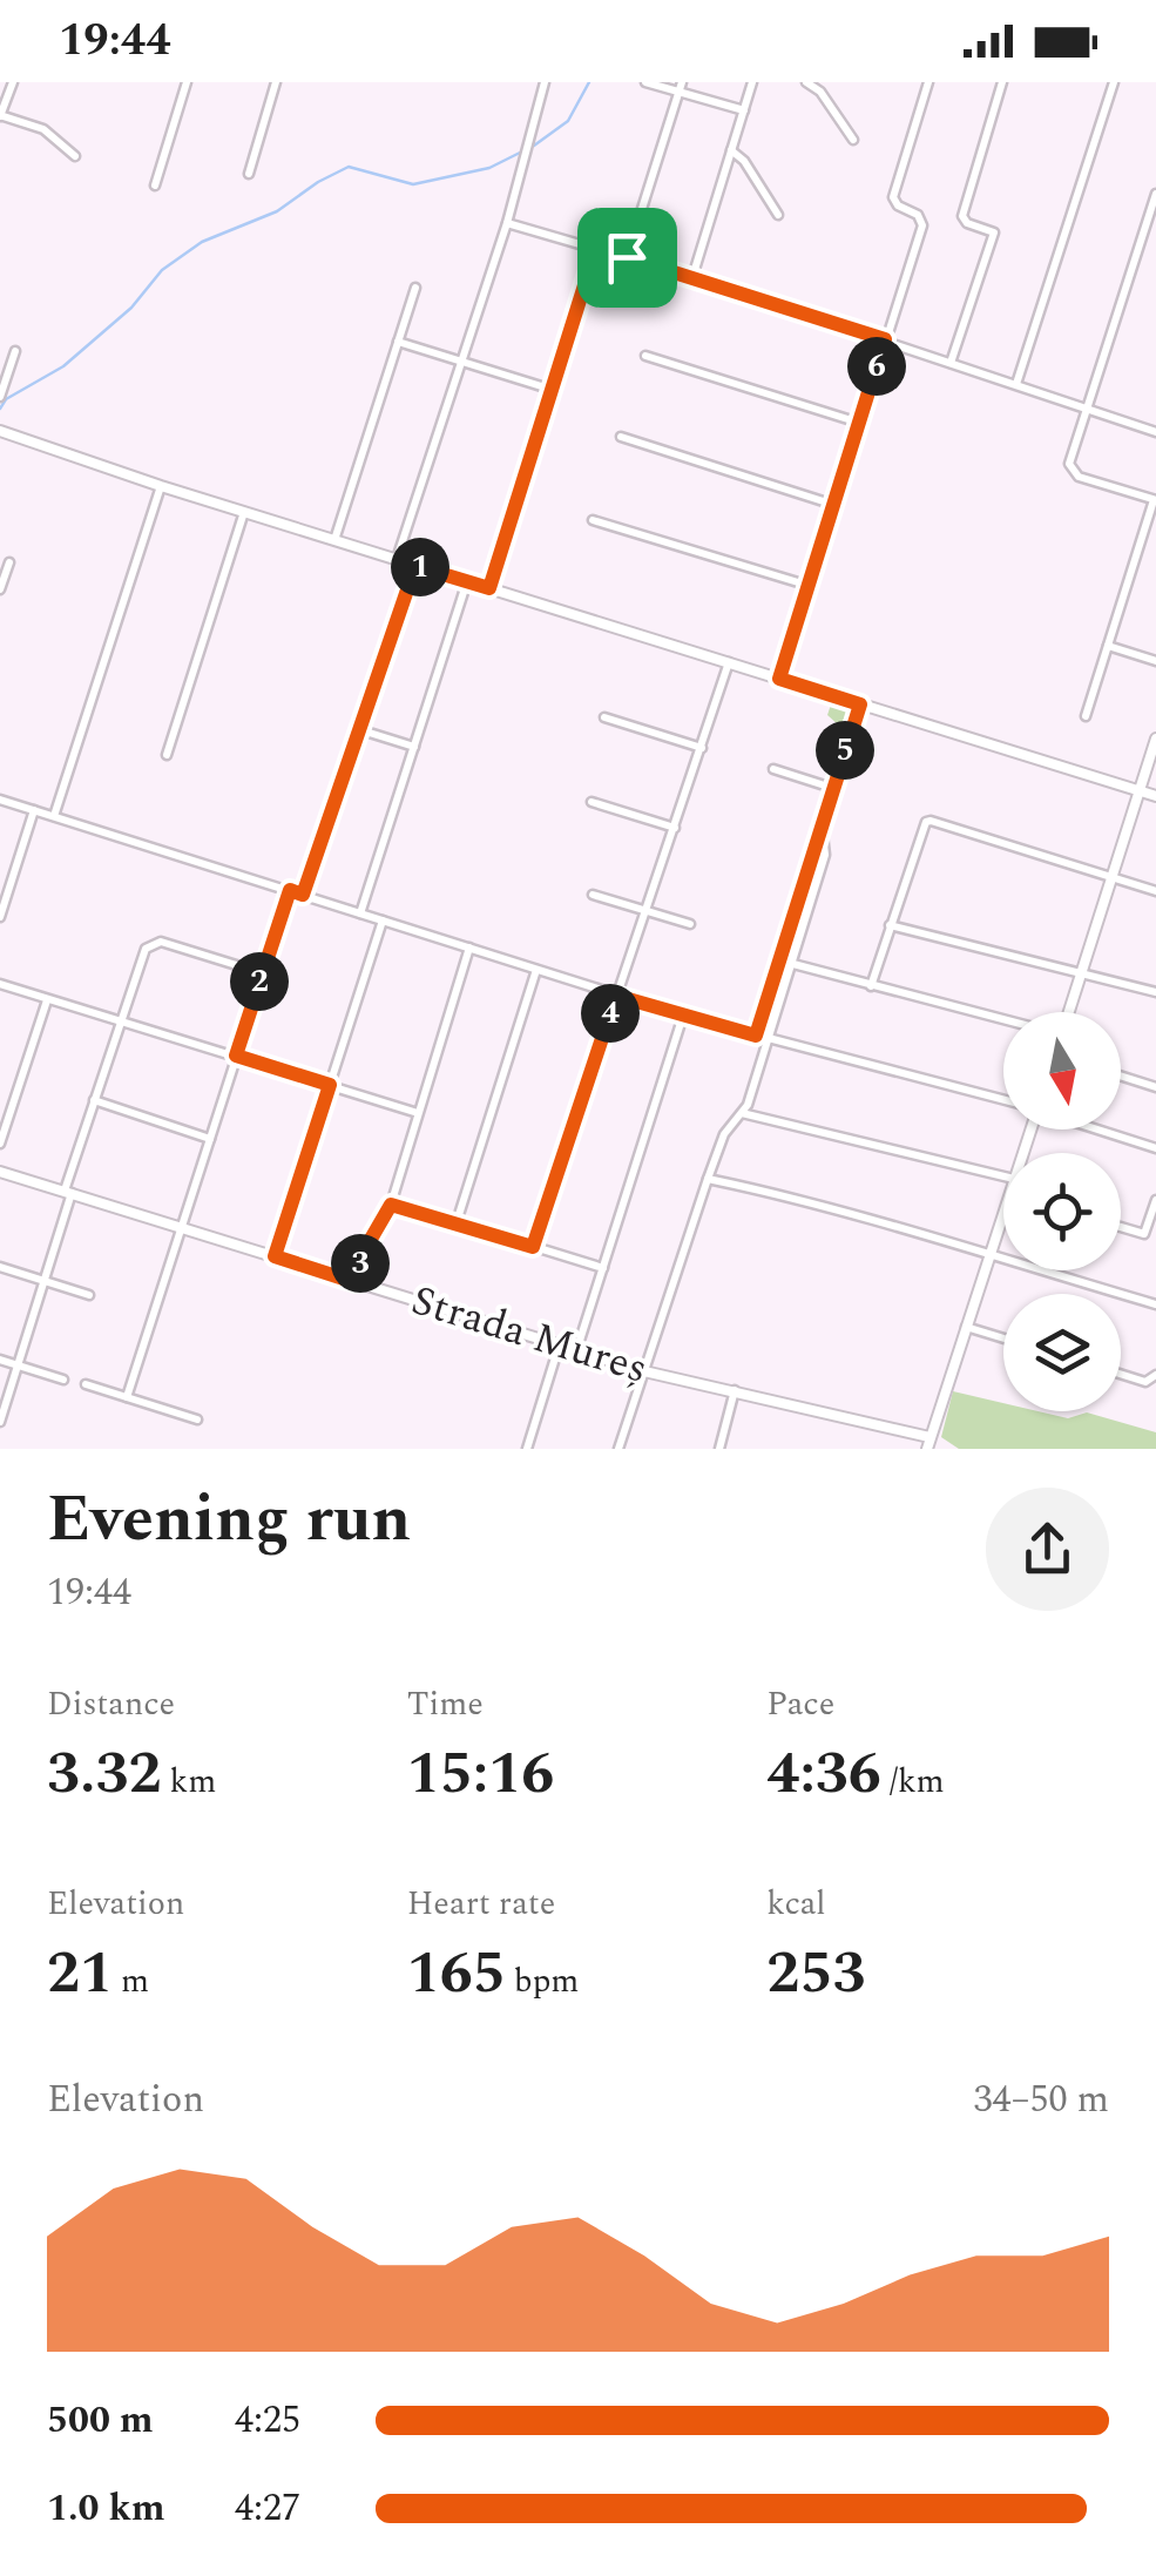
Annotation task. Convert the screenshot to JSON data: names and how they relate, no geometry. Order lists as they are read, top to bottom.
{
  "streets": {
    "street": ["Strada Mureș"]
  },
  "north": "bottom",
  "page": {
    "status": "19:44",
    "pins": [
      "6",
      "1",
      "5",
      "2",
      "4",
      "3"
    ],
    "heading": ["Evening run", "19:44"],
    "stats": [
      ["Distance", "3.32 km"],
      ["Time", "15:16"],
      ["Pace", "4:36 /km"],
      ["Elevation", "21 m"],
      ["Heart rate", "165 bpm"],
      ["kcal", "253"]
    ],
    "chart": ["Elevation", "34–50 m"],
    "list": [
      {
        "name": "500 m",
        "note": "4:25"
      },
      {
        "name": "1.0 km",
        "note": "4:27"
      }
    ]
  }
}
